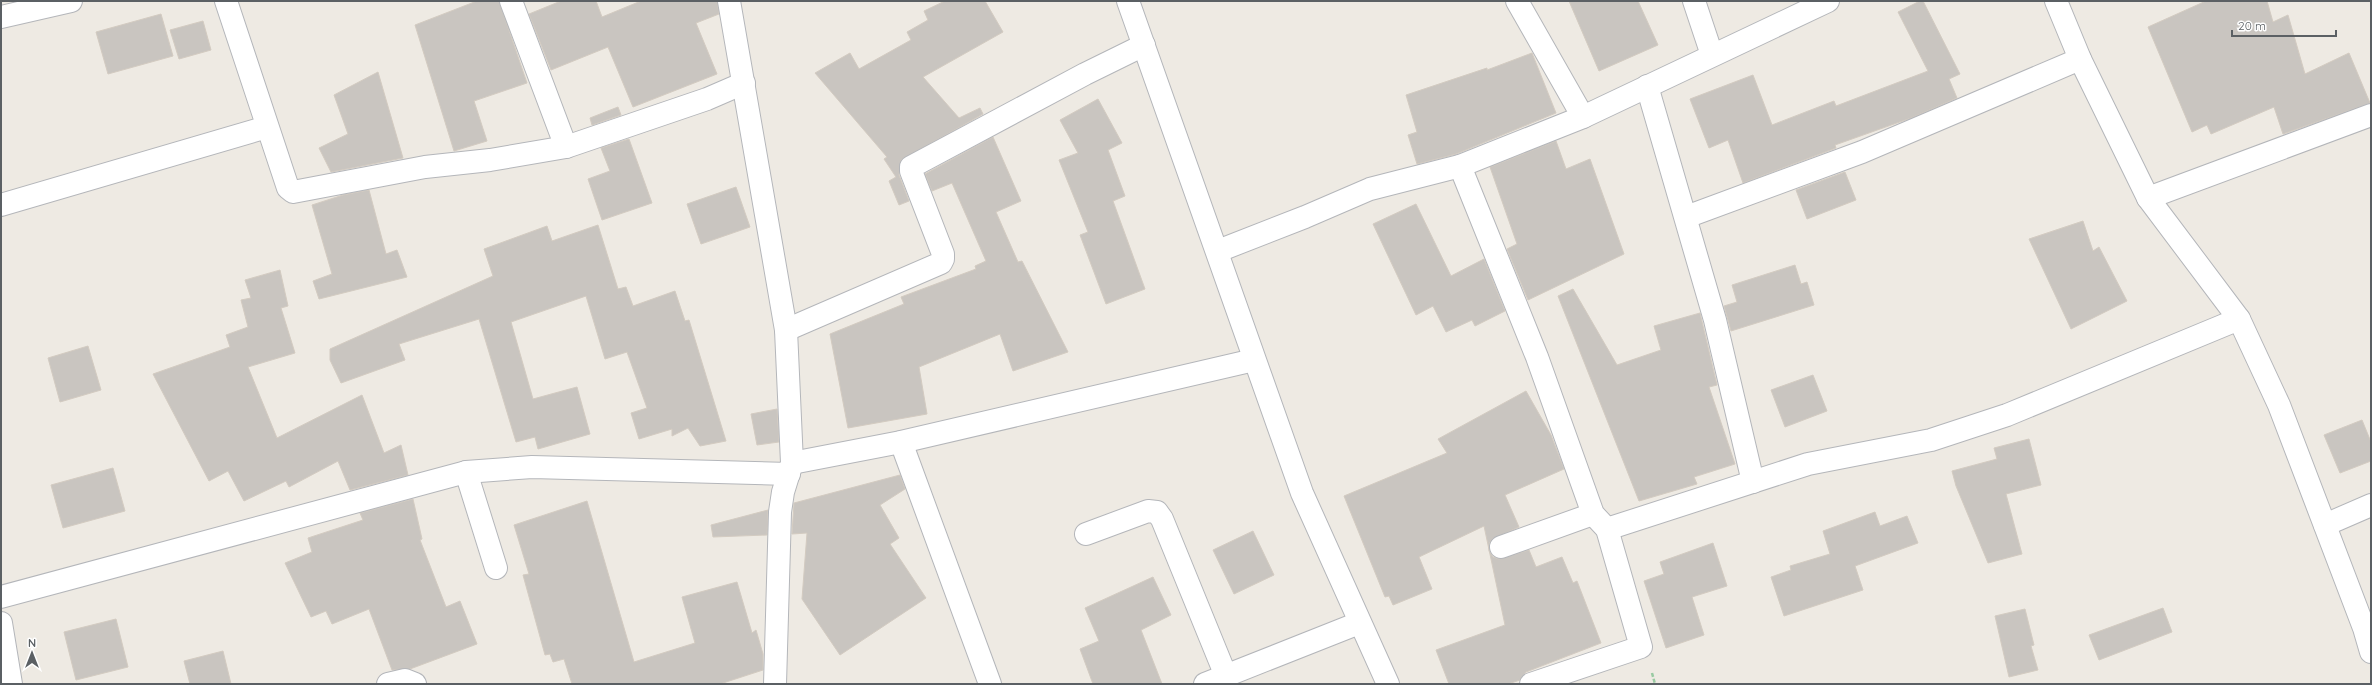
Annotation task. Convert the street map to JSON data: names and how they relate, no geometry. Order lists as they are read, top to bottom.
{
  "scale_bar": "20 m",
  "north": "top"
}
